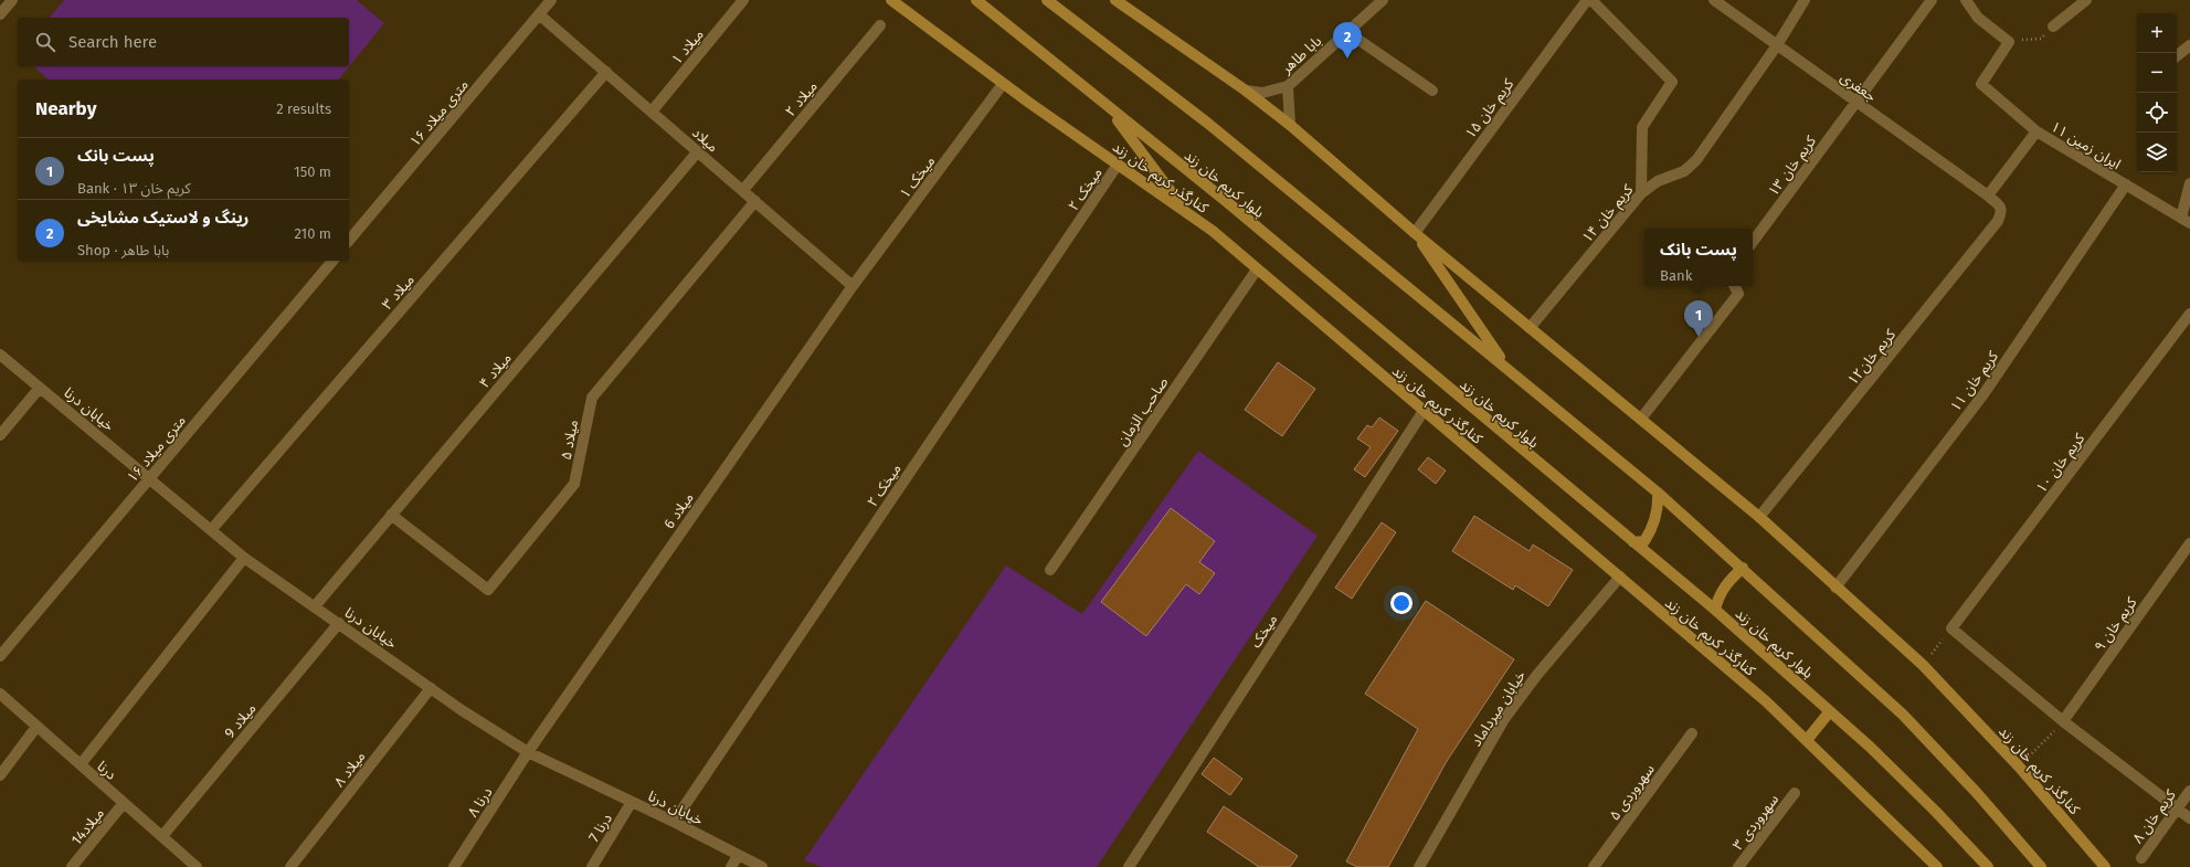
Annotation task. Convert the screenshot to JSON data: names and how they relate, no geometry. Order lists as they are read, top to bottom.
{
  "streets": {
    "main road": ["کنارگذر کریم خان زند", "بلوار کریم خان زند"],
    "street": [
      "میلاد ۱",
      "بابا طاهر",
      "جعفری",
      "میلاد ۲",
      "کریم خان ۱۵",
      "۱۶ متری میلاد",
      "میلاد",
      "ایران زمین ۱۱",
      "کریم خان ۱۳",
      "میخک ۱",
      "میخک ۲",
      "کریم خان ۱۴",
      "میلاد ۳",
      "کریم خان۱۲",
      "میلاد ۴",
      "کریم خان ۱۱",
      "خیابان درنا",
      "صاحب الزمان",
      "میلاد ۵",
      "کریم خان ۱۰",
      "میلاد 6",
      "کریم خان ۹",
      "میخک",
      "خیابان میرداماد",
      "میلاد 9",
      "میلاد ۸",
      "درنا",
      "سهروردی ۵",
      "درنا ۸",
      "کریم خان ۸",
      "سهروردی ۳",
      "میلاد14",
      "درنا 7"
    ]
  },
  "crossings": [
    ["میلاد ۱", "میلاد"],
    ["بابا طاهر", "کنارگذر کریم خان زند"],
    ["جعفری", "کریم خان ۱۳"],
    ["جعفری", "کریم خان ۱۴"],
    ["جعفری", "کریم خان۱۲"],
    ["میلاد ۲", "میلاد"],
    ["کریم خان ۱۵", "کنارگذر کریم خان زند"],
    ["۱۶ متری میلاد", "میلاد"],
    ["۱۶ متری میلاد", "خیابان درنا"],
    ["میلاد", "میخک ۱"],
    ["میلاد", "میلاد ۳"],
    ["میلاد", "میلاد ۴"],
    ["میلاد", "میلاد ۵"],
    ["میلاد", "میلاد 6"],
    ["ایران زمین ۱۱", "کریم خان ۱۱"],
    ["میخک ۱", "کنارگذر کریم خان زند"],
    ["میخک ۱", "میلاد 6"],
    ["کنارگذر کریم خان زند", "میخک ۲"],
    ["کنارگذر کریم خان زند", "کریم خان ۱۴"],
    ["کنارگذر کریم خان زند", "کریم خان۱۲"],
    ["کنارگذر کریم خان زند", "کریم خان ۱۱"],
    ["کنارگذر کریم خان زند", "صاحب الزمان"],
    ["کنارگذر کریم خان زند", "میخک"],
    ["کنارگذر کریم خان زند", "خیابان میرداماد"],
    ["میخک ۲", "خیابان درنا"],
    ["میلاد ۳", "خیابان درنا"],
    ["میلاد ۴", "خیابان درنا"],
    ["میلاد ۴", "میلاد ۵"],
    ["خیابان درنا", "میلاد 6"],
    ["خیابان درنا", "میلاد 9"],
    ["خیابان درنا", "میلاد ۸"],
    ["خیابان درنا", "درنا ۸"],
    ["خیابان درنا", "درنا 7"],
    ["میلاد 6", "درنا ۸"],
    ["میلاد 9", "درنا"],
    ["درنا", "میلاد14"]
  ],
  "page": {
    "map_buttons": ["+", "−"],
    "search": "Search here",
    "pins": ["2", "1"],
    "heading": ["Nearby", "2 results"],
    "list": [
      {
        "mark": "1",
        "name": "پست بانک",
        "note": "Bank · کریم خان ۱۳",
        "value": "150 m"
      },
      {
        "mark": "2",
        "name": "رینگ و لاستیک مشایخی",
        "note": "Shop · بابا طاهر",
        "value": "210 m"
      }
    ],
    "popup": ["پست بانک", "Bank"]
  }
}
